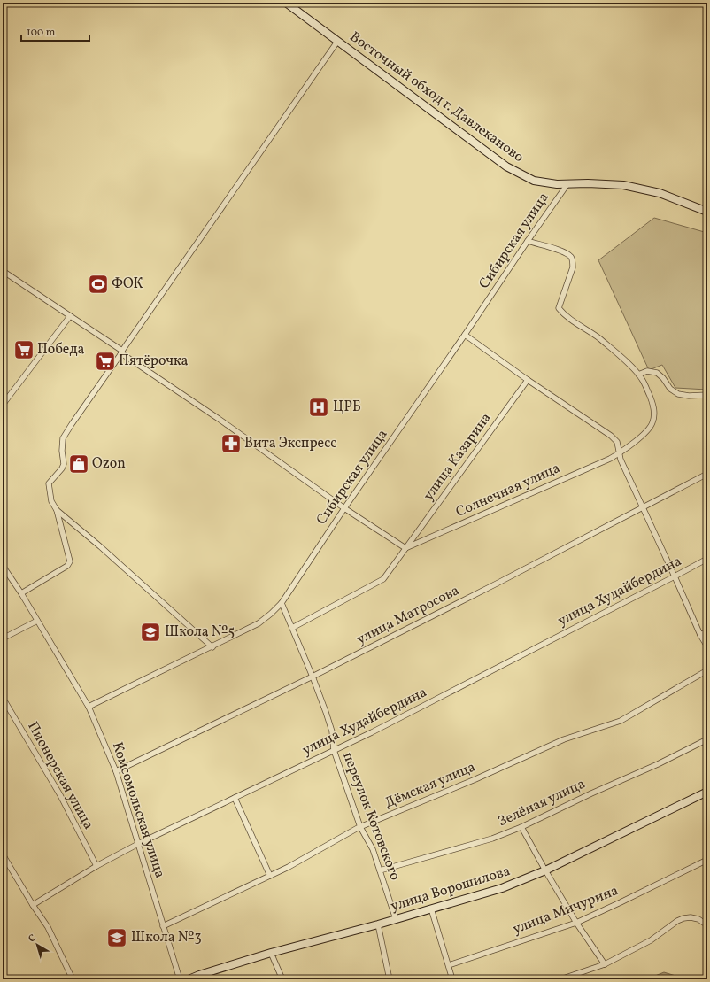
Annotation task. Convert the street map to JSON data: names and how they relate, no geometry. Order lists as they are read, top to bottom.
{
  "streets": {
    "street": [
      "Восточный обход г. Давлеканово",
      "Сибирская улица",
      "улица Казарина",
      "Солнечная улица",
      "улица Худайбердина",
      "улица Матросова",
      "Пионерская улица",
      "Дёмская улица",
      "Зелёная улица",
      "Комсомольская улица",
      "переулок Котовского",
      "улица Ворошилова",
      "улица Мичурина"
    ]
  },
  "crossings": [
    ["Восточный обход г. Давлеканово", "Сибирская улица"],
    ["Сибирская улица", "Комсомольская улица"],
    ["Сибирская улица", "переулок Котовского"],
    ["улица Казарина", "Солнечная улица"],
    ["улица Казарина", "переулок Котовского"],
    ["улица Худайбердина", "Пионерская улица"],
    ["улица Худайбердина", "Комсомольская улица"],
    ["улица Худайбердина", "переулок Котовского"],
    ["улица Матросова", "Комсомольская улица"],
    ["улица Матросова", "переулок Котовского"],
    ["Дёмская улица", "Комсомольская улица"],
    ["Дёмская улица", "переулок Котовского"],
    ["Зелёная улица", "переулок Котовского"],
    ["переулок Котовского", "улица Ворошилова"]
  ],
  "places": {
    "sports": ["ФОК"],
    "supermarket": ["Победа", "Пятёрочка"],
    "hospital": ["ЦРБ"],
    "pharmacy": ["Вита Экспресс"],
    "shop": ["Ozon"],
    "school or university": ["Школа №5", "Школа №3"]
  },
  "scale_bar": "100 m",
  "north": "top left"
}
